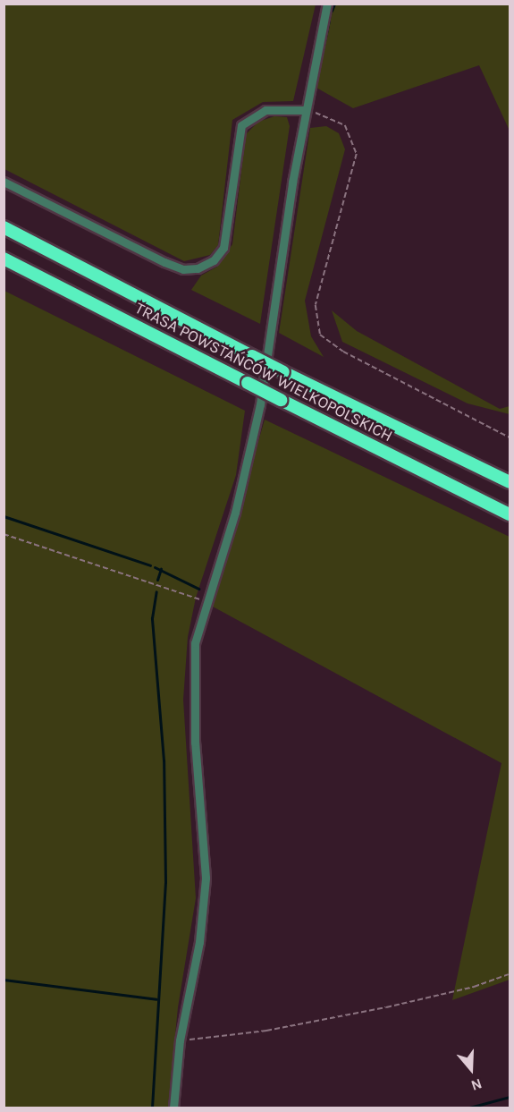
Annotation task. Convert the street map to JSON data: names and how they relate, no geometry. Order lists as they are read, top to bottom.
{
  "streets": {
    "highway": ["TRASA POWSTAŃCÓW WIELKOPOLSKICH"]
  },
  "north": "bottom"
}
